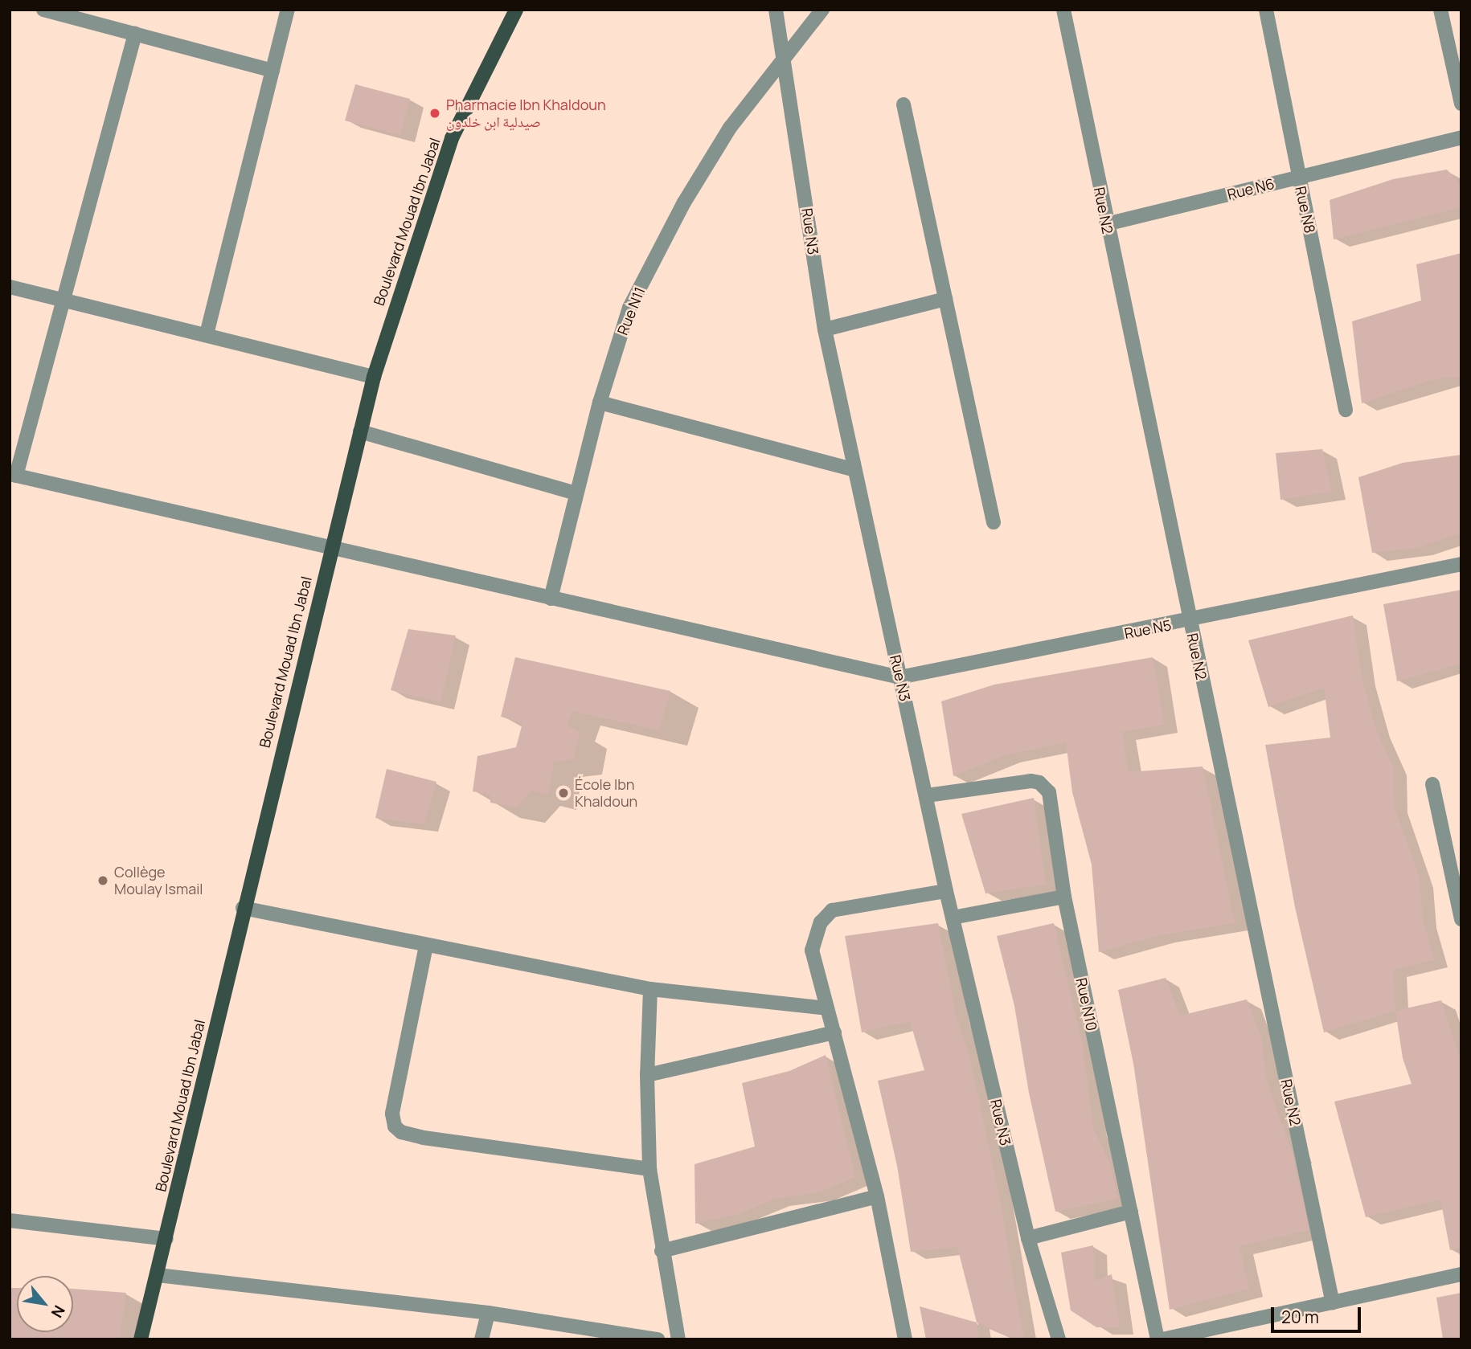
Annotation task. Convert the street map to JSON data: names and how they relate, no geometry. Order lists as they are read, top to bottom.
{
  "streets": {
    "main road": ["Boulevard Mouad Ibn Jabal"],
    "street": [
      "Rue N6",
      "Rue N8",
      "Rue N2",
      "Rue N3",
      "Rue N11",
      "Rue N5",
      "Rue N10"
    ]
  },
  "crossings": [
    ["Rue N6", "Rue N8"],
    ["Rue N6", "Rue N2"],
    ["Rue N2", "Rue N5"],
    ["Rue N3", "Rue N11"],
    ["Rue N3", "Rue N5"],
    ["Rue N3", "Rue N10"]
  ],
  "places": ["Pharmacie Ibn Khaldoun صيدلية ابن خلدون", "École Ibn Khaldoun", "Collège Moulay Ismail"],
  "scale_bar": "20 m",
  "north": "bottom right"
}
